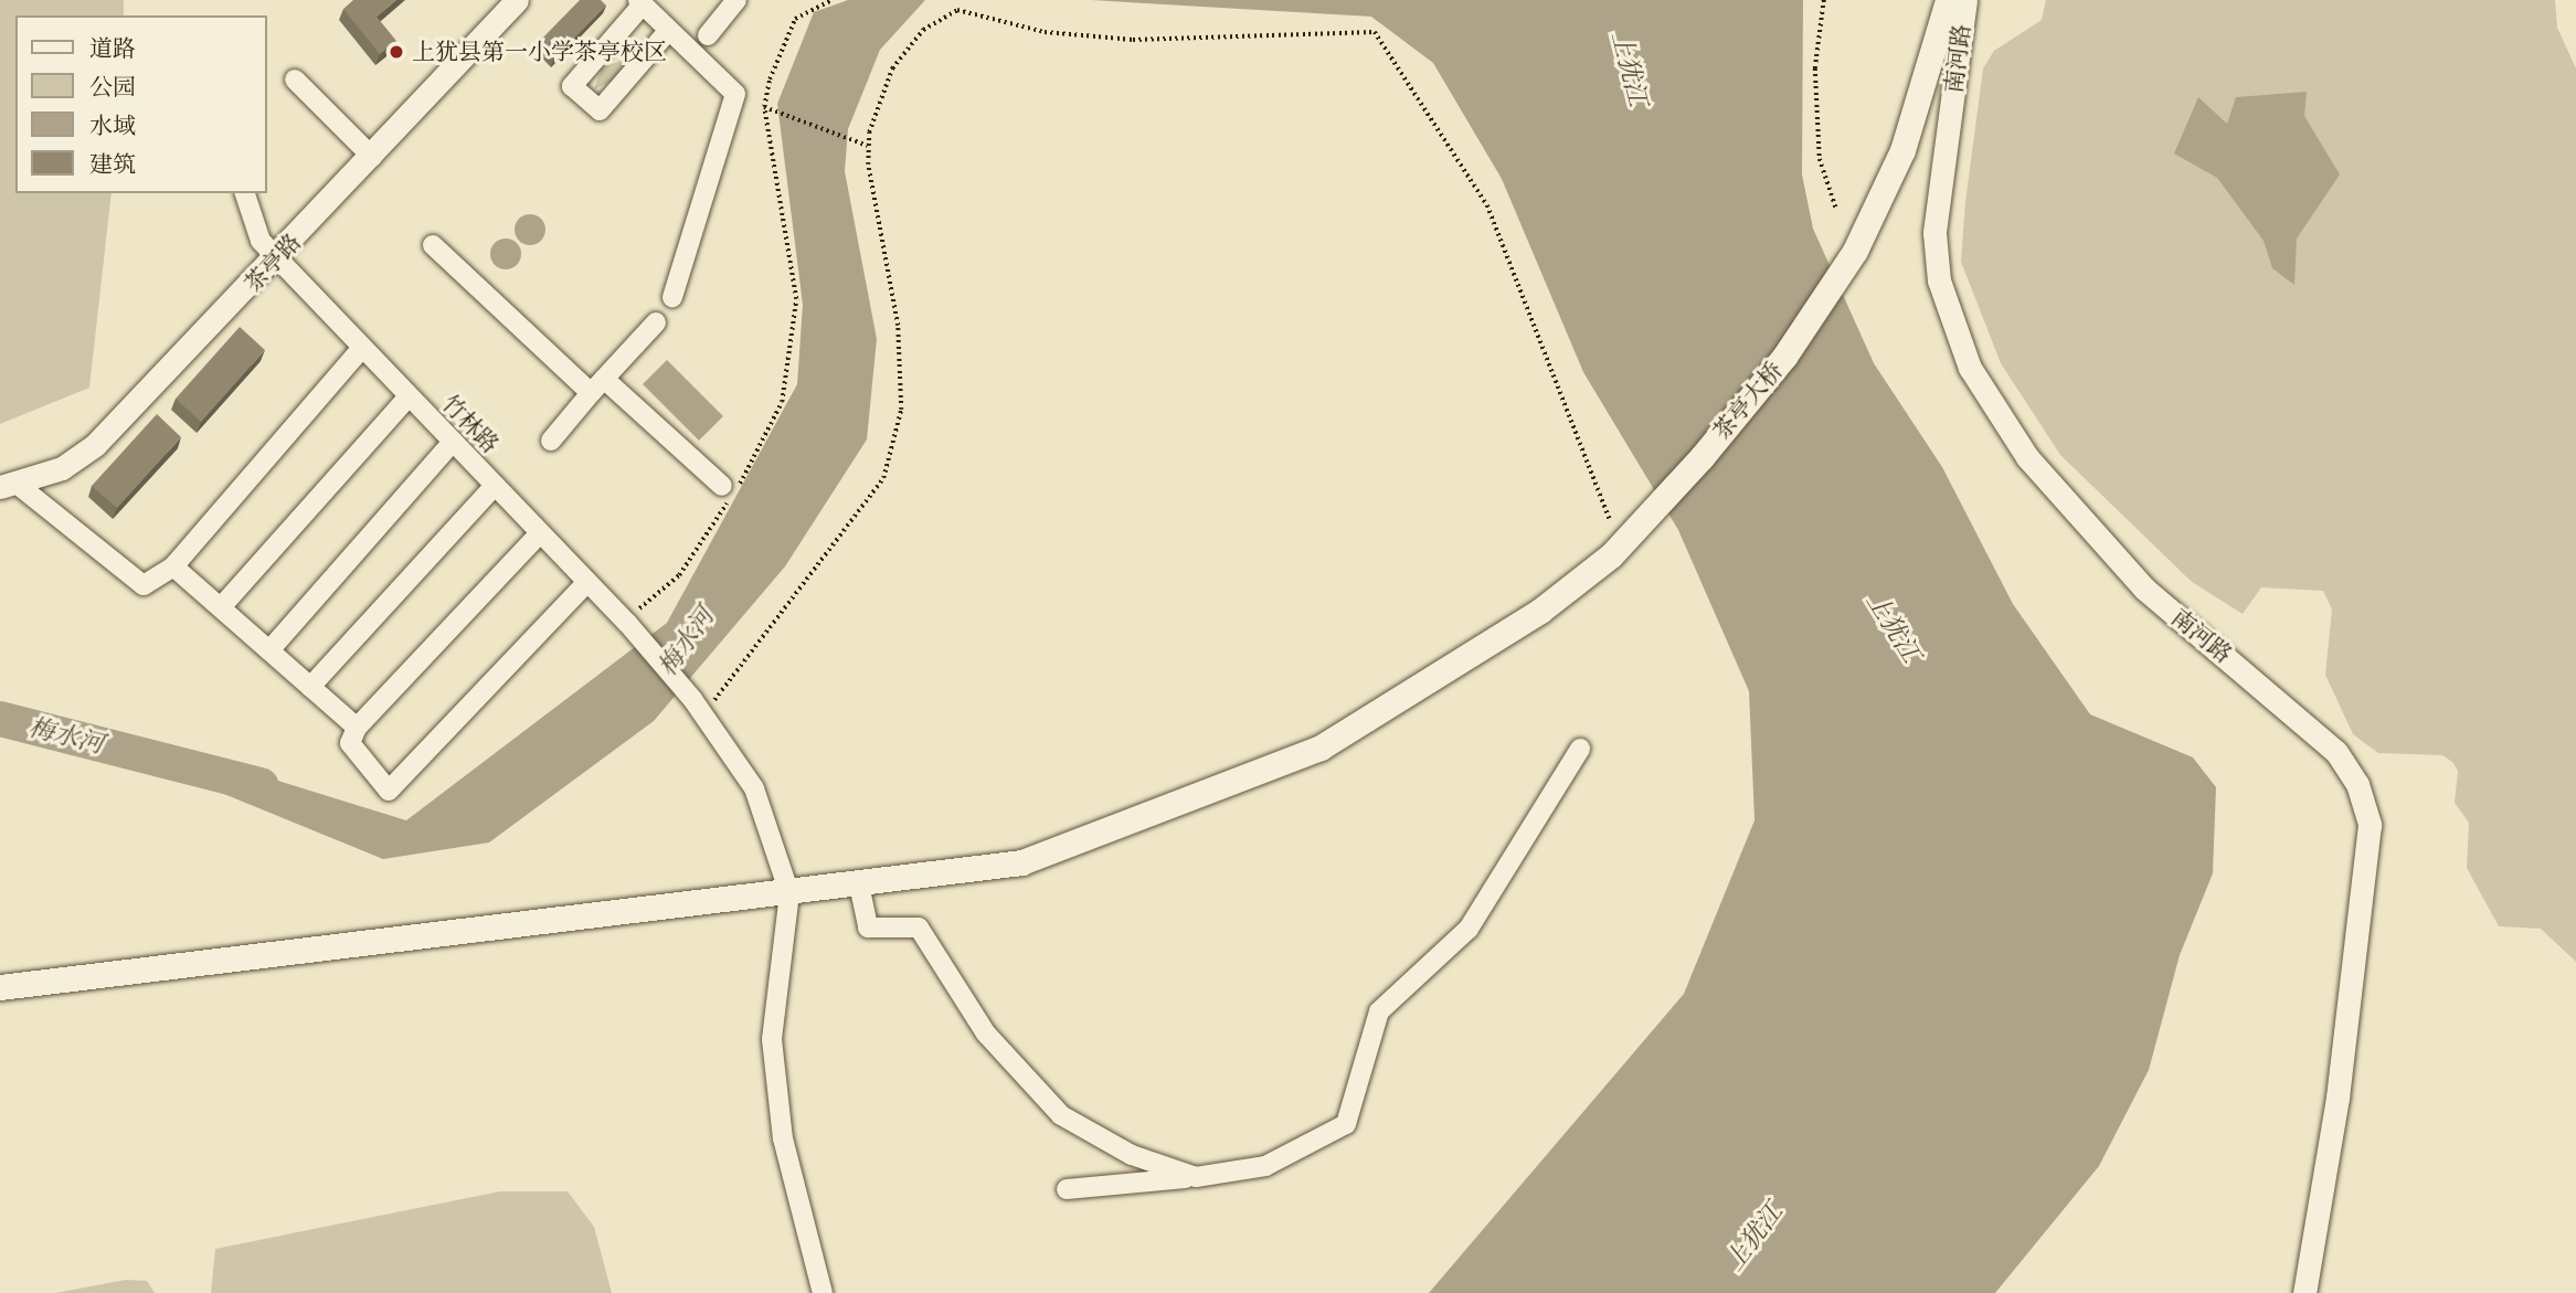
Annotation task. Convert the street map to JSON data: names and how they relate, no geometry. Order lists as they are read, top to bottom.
{
  "streets": {
    "main road": ["茶亭大桥"],
    "street": ["南河路", "茶亭路", "竹林路"]
  },
  "crossings": [
    ["茶亭路", "竹林路"],
    ["茶亭大桥", "竹林路"]
  ],
  "water": ["上犹江", "梅水河"],
  "places": ["上犹县第一小学茶亭校区"],
  "legend": [
    "道路",
    "公园",
    "水域",
    "建筑"
  ]
}
